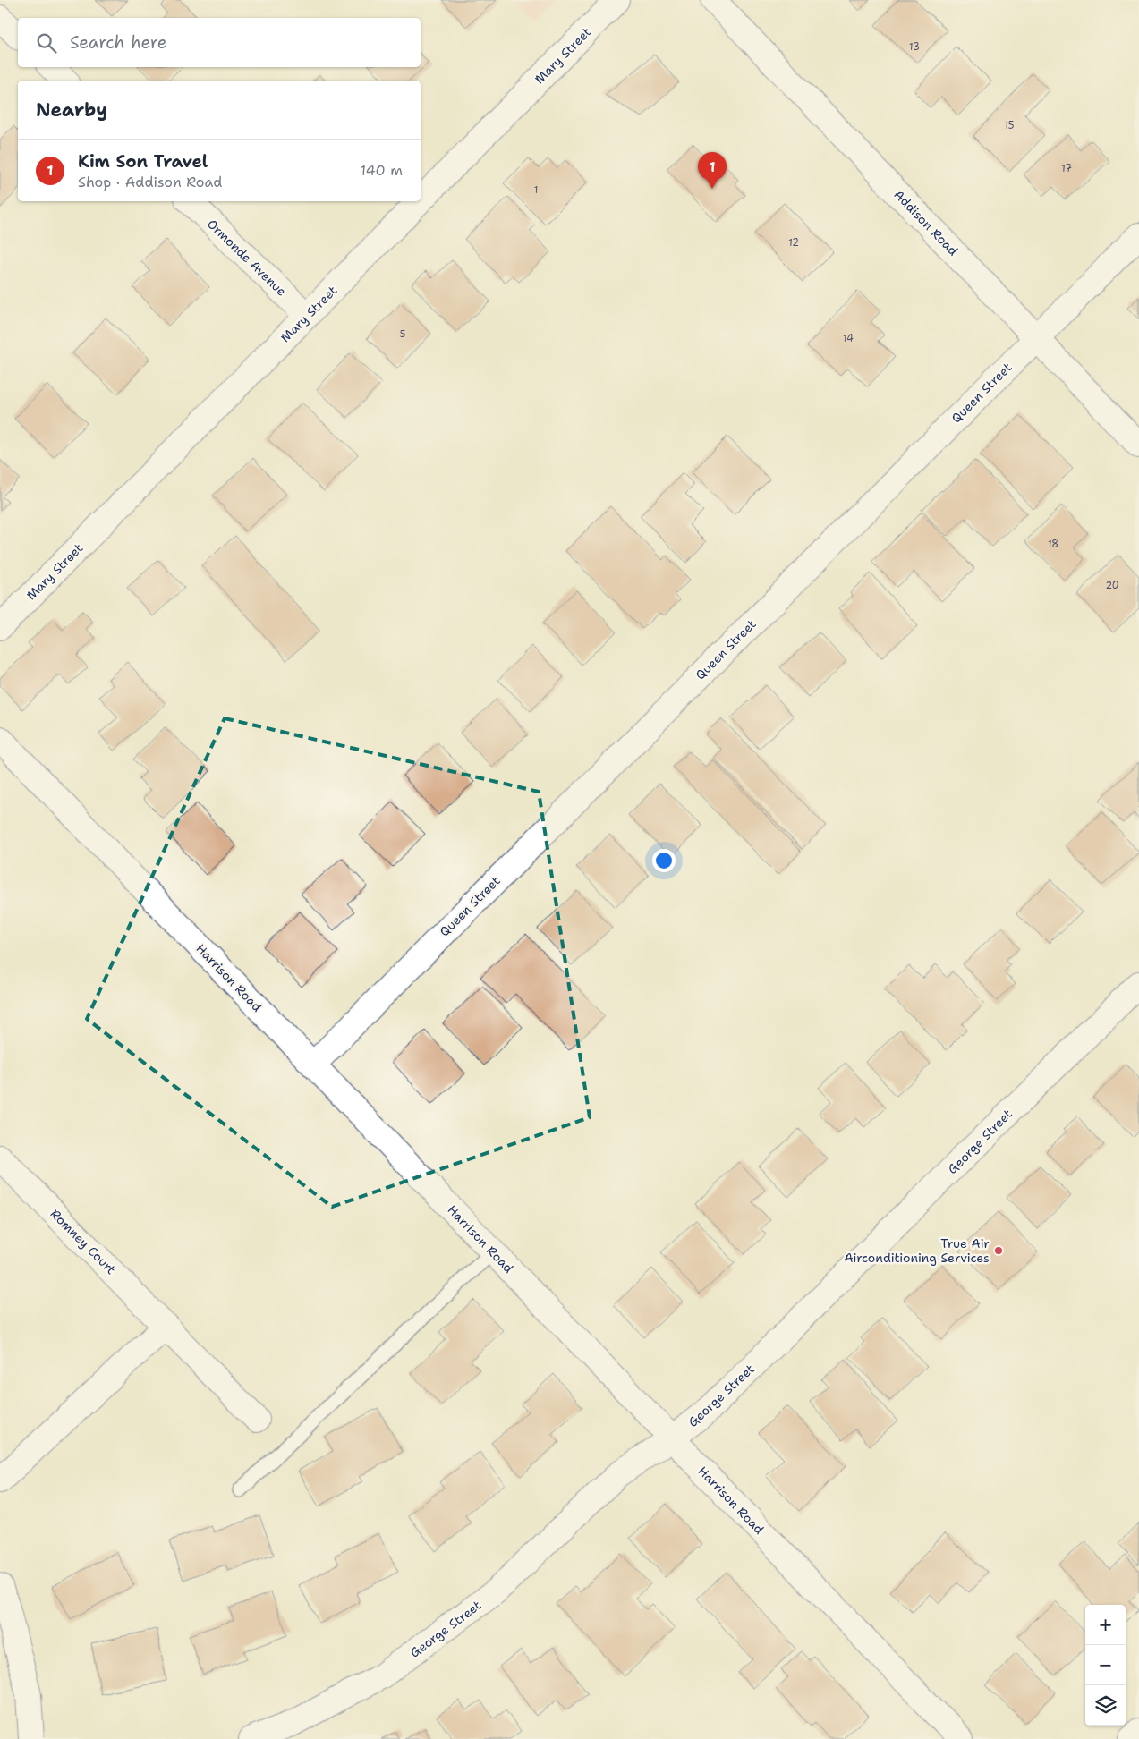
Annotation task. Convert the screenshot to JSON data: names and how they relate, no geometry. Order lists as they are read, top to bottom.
{
  "streets": {
    "street": [
      "Mary Street",
      "Addison Road",
      "Ormonde Avenue",
      "Queen Street",
      "Harrison Road",
      "George Street",
      "Romney Court"
    ]
  },
  "crossings": [
    ["Mary Street", "Ormonde Avenue"],
    ["Addison Road", "Queen Street"],
    ["Queen Street", "Harrison Road"],
    ["Harrison Road", "George Street"]
  ],
  "places": ["True Air Airconditioning Services"],
  "house_numbers": [
    "13",
    "15",
    "17",
    "1",
    "12",
    "5",
    "14",
    "18",
    "20"
  ],
  "page": {
    "search": "Search here",
    "heading": "Nearby",
    "list": [
      {
        "mark": "1",
        "name": "Kim Son Travel",
        "note": "Shop · Addison Road",
        "value": "140 m"
      }
    ],
    "pins": "1",
    "map_buttons": ["+", "−"]
  }
}
